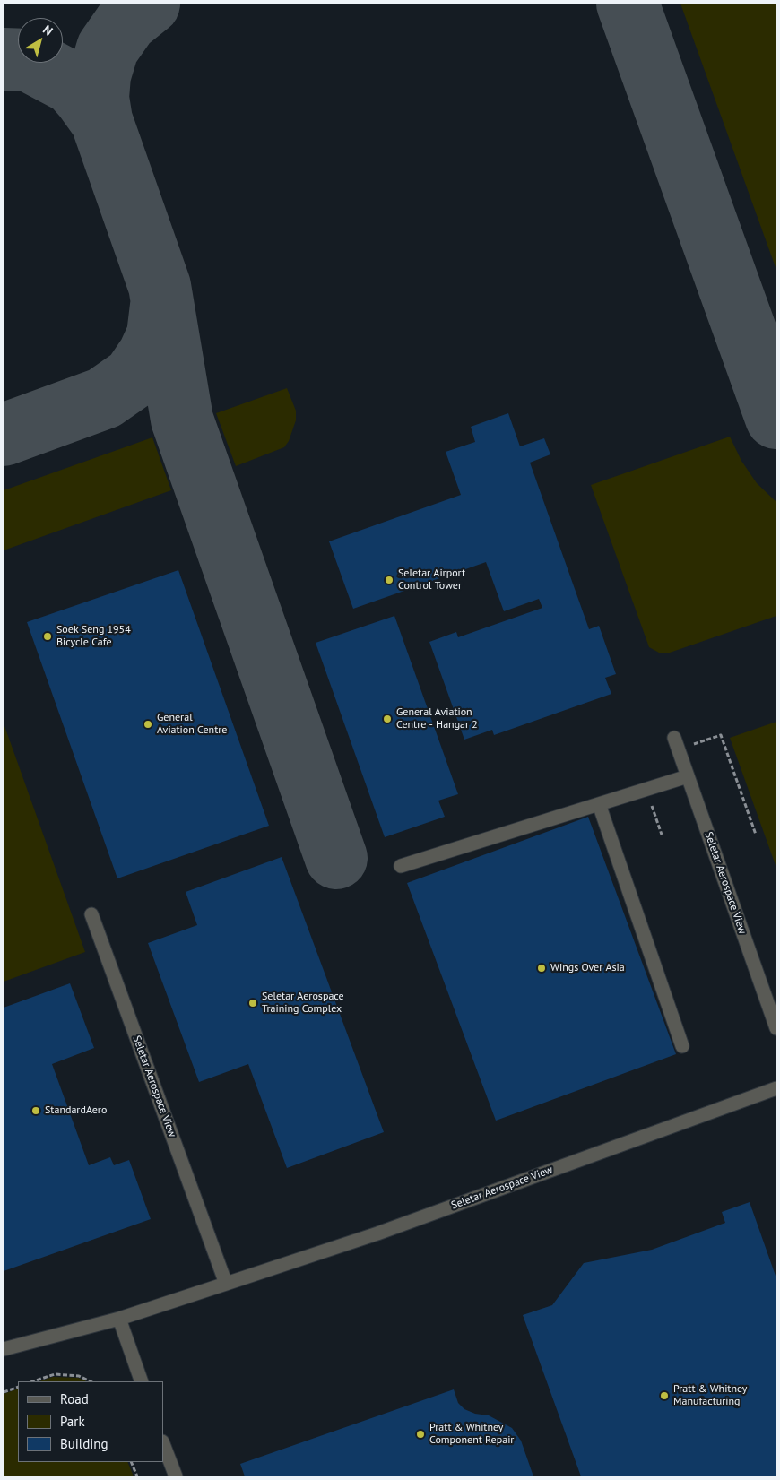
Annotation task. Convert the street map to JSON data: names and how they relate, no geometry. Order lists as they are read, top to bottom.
{
  "streets": {
    "street": ["Seletar Aerospace View"]
  },
  "places": [
    "Seletar Airport Control Tower",
    "Soek Seng 1954 Bicycle Cafe",
    "General Aviation Centre - Hangar 2",
    "General Aviation Centre",
    "Wings Over Asia",
    "Seletar Aerospace Training Complex",
    "StandardAero",
    "Pratt & Whitney Manufacturing",
    "Pratt & Whitney Component Repair"
  ],
  "legend": ["Road", "Park", "Building"],
  "north": "top right"
}
